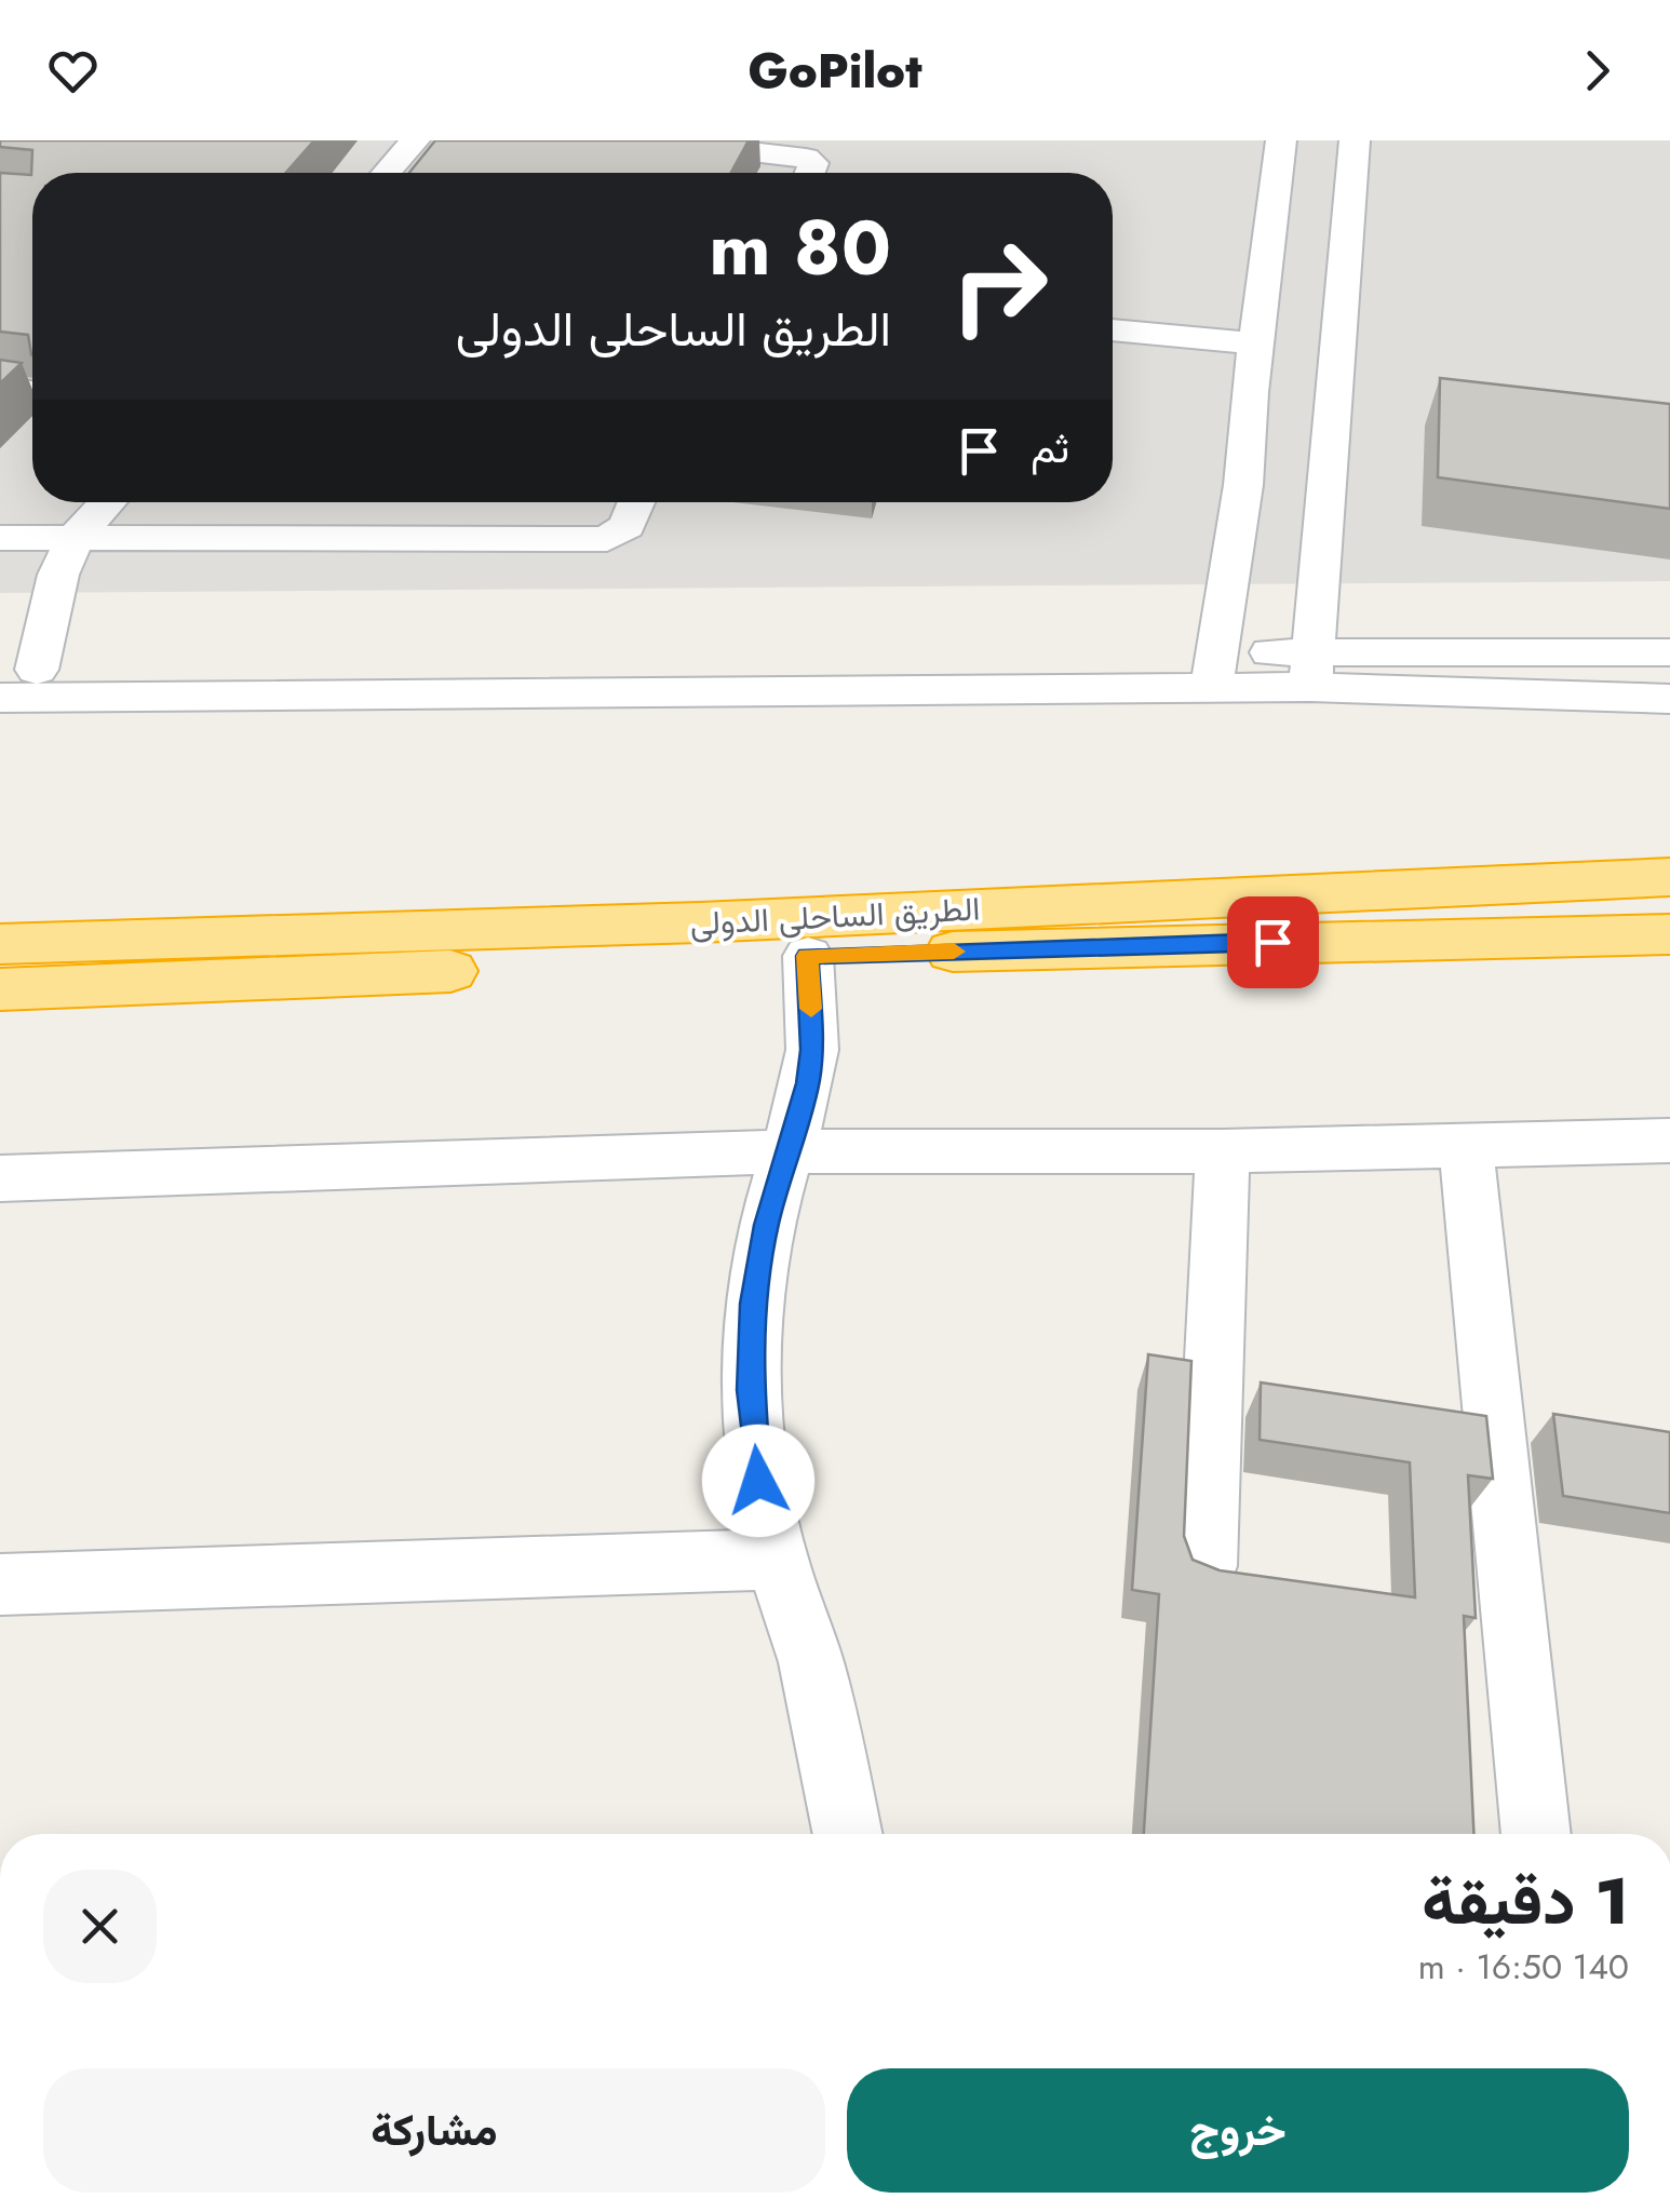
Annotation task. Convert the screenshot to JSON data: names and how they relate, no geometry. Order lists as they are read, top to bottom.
{
  "streets": {
    "highway": ["الطريق الساحلى الدولى"]
  },
  "page": {
    "header": "GoPilot",
    "turn": ["80 m", "الطريق الساحلى الدولى"],
    "then": "ثم",
    "heading": ["1 دقيقة", "140 m · 16:50"],
    "buttons": ["خروج", "مشاركة"]
  }
}
